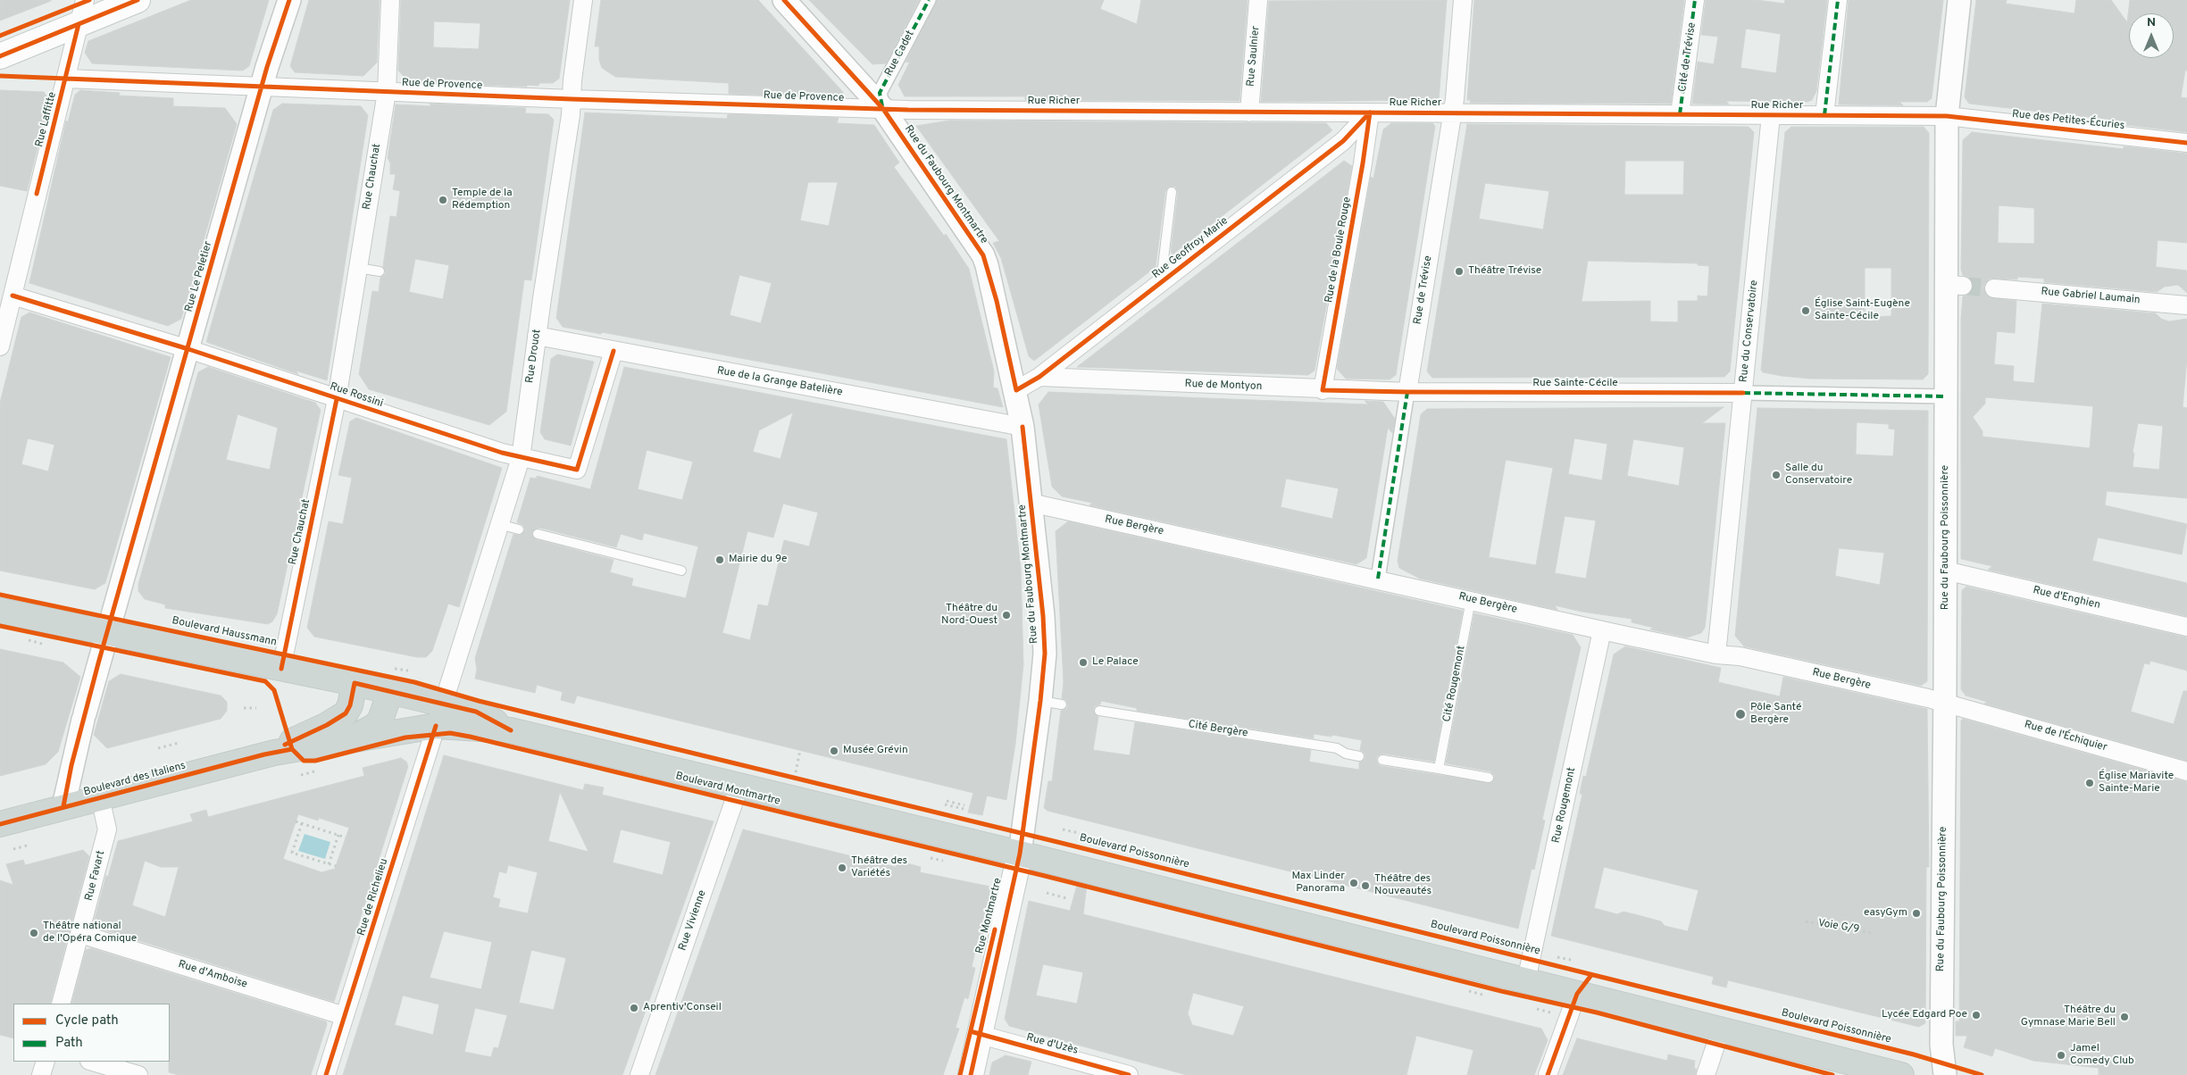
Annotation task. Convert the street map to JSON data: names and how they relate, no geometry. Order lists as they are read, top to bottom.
{
  "streets": {
    "main road": ["Boulevard des Italiens", "Boulevard Montmartre", "Rue Montmartre"],
    "street": [
      "Rue Cadet",
      "Rue Saulnier",
      "Cité de Trévise",
      "Rue de Provence",
      "Rue Richer",
      "Rue Laffitte",
      "Rue des Petites-Écuries",
      "Rue Chauchat",
      "Rue du Faubourg Montmartre",
      "Rue Geoffroy Marie",
      "Rue de la Boule Rouge",
      "Rue Le Peletier",
      "Rue de Trévise",
      "Rue Gabriel Laumain",
      "Rue du Conservatoire",
      "Rue Drouot",
      "Rue de la Grange Batelière",
      "Rue Sainte-Cécile",
      "Rue de Montyon",
      "Rue Rossini",
      "Rue Bergère",
      "Rue du Faubourg Poissonnière",
      "Rue d'Enghien",
      "Rue de l'Échiquier",
      "Rue Rougemont",
      "Rue Favart",
      "Rue de Richelieu",
      "Rue Vivienne",
      "Rue d'Amboise",
      "Rue d'Uzès"
    ],
    "lane": ["Cité Rougemont", "Cité Bergère"],
    "path": ["Voie G/9"],
    "cycle path": ["Boulevard Haussmann"]
  },
  "crossings": [
    ["Rue Cadet", "Rue de Provence"],
    ["Rue Cadet", "Rue Richer"],
    ["Rue Cadet", "Rue du Faubourg Montmartre"],
    ["Rue Saulnier", "Rue Richer"],
    ["Cité de Trévise", "Rue Richer"],
    ["Rue de Provence", "Rue Richer"],
    ["Rue de Provence", "Rue Laffitte"],
    ["Rue de Provence", "Rue Chauchat"],
    ["Rue de Provence", "Rue du Faubourg Montmartre"],
    ["Rue de Provence", "Rue Le Peletier"],
    ["Rue de Provence", "Rue Drouot"],
    ["Rue Richer", "Rue des Petites-Écuries"],
    ["Rue Richer", "Rue du Faubourg Montmartre"],
    ["Rue Richer", "Rue Geoffroy Marie"],
    ["Rue Richer", "Rue de la Boule Rouge"],
    ["Rue Richer", "Rue de Trévise"],
    ["Rue Richer", "Rue du Conservatoire"],
    ["Rue Richer", "Rue du Faubourg Poissonnière"],
    ["Rue Laffitte", "Rue Rossini"],
    ["Rue des Petites-Écuries", "Rue du Faubourg Poissonnière"],
    ["Rue Chauchat", "Rue Rossini"],
    ["Rue du Faubourg Montmartre", "Rue Geoffroy Marie"],
    ["Rue du Faubourg Montmartre", "Rue de la Grange Batelière"],
    ["Rue du Faubourg Montmartre", "Rue Bergère"],
    ["Rue du Faubourg Montmartre", "Boulevard Montmartre"],
    ["Rue du Faubourg Montmartre", "Rue Montmartre"],
    ["Rue Geoffroy Marie", "Rue de la Boule Rouge"],
    ["Rue Geoffroy Marie", "Rue de Montyon"],
    ["Rue de la Boule Rouge", "Rue de Montyon"],
    ["Rue Le Peletier", "Rue Rossini"],
    ["Rue Le Peletier", "Boulevard des Italiens"],
    ["Rue de Trévise", "Rue Sainte-Cécile"],
    ["Rue de Trévise", "Rue de Montyon"],
    ["Rue de Trévise", "Rue Bergère"],
    ["Rue du Conservatoire", "Rue Sainte-Cécile"],
    ["Rue du Conservatoire", "Rue Bergère"],
    ["Rue Drouot", "Rue de la Grange Batelière"],
    ["Rue Drouot", "Rue Rossini"],
    ["Rue Drouot", "Boulevard des Italiens"],
    ["Rue Drouot", "Boulevard Montmartre"],
    ["Rue Drouot", "Rue de Richelieu"],
    ["Rue de la Grange Batelière", "Rue Rossini"],
    ["Rue Sainte-Cécile", "Rue de Montyon"],
    ["Rue Sainte-Cécile", "Rue du Faubourg Poissonnière"],
    ["Rue Bergère", "Rue du Faubourg Poissonnière"],
    ["Rue Bergère", "Cité Rougemont"],
    ["Rue Bergère", "Rue de l'Échiquier"],
    ["Rue Bergère", "Rue Rougemont"],
    ["Rue du Faubourg Poissonnière", "Rue d'Enghien"],
    ["Rue du Faubourg Poissonnière", "Rue de l'Échiquier"],
    ["Boulevard des Italiens", "Boulevard Montmartre"],
    ["Boulevard des Italiens", "Rue Favart"],
    ["Boulevard des Italiens", "Rue de Richelieu"],
    ["Boulevard Montmartre", "Rue de Richelieu"],
    ["Boulevard Montmartre", "Rue Montmartre"],
    ["Boulevard Montmartre", "Rue Vivienne"],
    ["Rue Favart", "Rue d'Amboise"],
    ["Rue de Richelieu", "Rue d'Amboise"],
    ["Rue Montmartre", "Rue d'Uzès"]
  ],
  "places": [
    "Temple de la Rédemption",
    "Théâtre Trévise",
    "Église Saint-Eugène Sainte-Cécile",
    "Salle du Conservatoire",
    "Mairie du 9e",
    "Théâtre du Nord-Ouest",
    "Le Palace",
    "Pôle Santé Bergère",
    "Musée Grévin",
    "Église Mariavite Sainte-Marie",
    "Théâtre des Variétés",
    "Max Linder Panorama",
    "Théâtre des Nouveautés",
    "easyGym",
    "Théâtre national de l'Opéra Comique",
    "Aprentiv'Conseil",
    "Lycée Edgard Poe",
    "Théâtre du Gymnase Marie Bell",
    "Jamel Comedy Club"
  ],
  "legend": ["Cycle path", "Path"],
  "north": "top"
}
